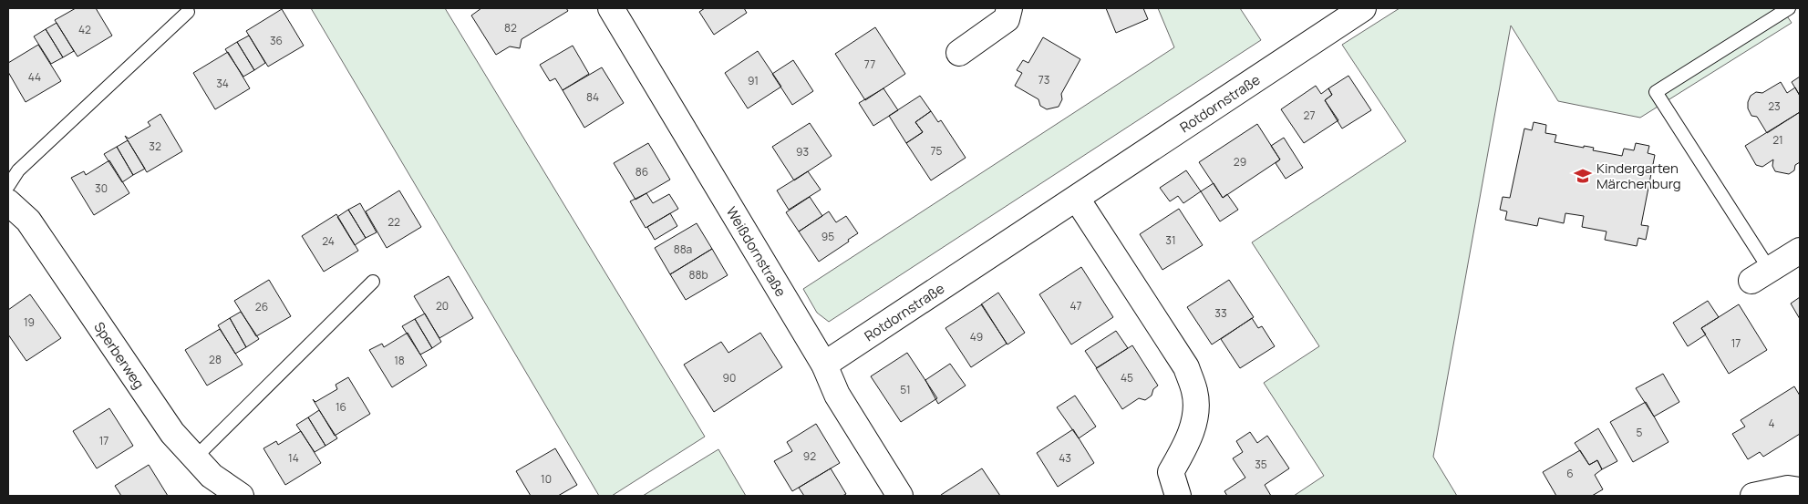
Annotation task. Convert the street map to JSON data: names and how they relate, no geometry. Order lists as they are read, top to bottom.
{
  "streets": {
    "street": ["Rotdornstraße", "Weißdornstraße", "Sperberweg"]
  },
  "crossings": [
    ["Rotdornstraße", "Weißdornstraße"]
  ],
  "places": {
    "school or university": ["Kindergarten Märchenburg"]
  },
  "house_numbers": [
    "82",
    "42",
    "36",
    "77",
    "44",
    "73",
    "91",
    "34",
    "84",
    "23",
    "27",
    "21",
    "32",
    "75",
    "93",
    "29",
    "86",
    "30",
    "22",
    "95",
    "31",
    "24",
    "88a",
    "88b",
    "20",
    "47",
    "26",
    "33",
    "19",
    "49",
    "17",
    "28",
    "18",
    "90",
    "45",
    "51",
    "16",
    "4",
    "5",
    "17",
    "92",
    "14",
    "43",
    "35",
    "6",
    "10"
  ]
}
